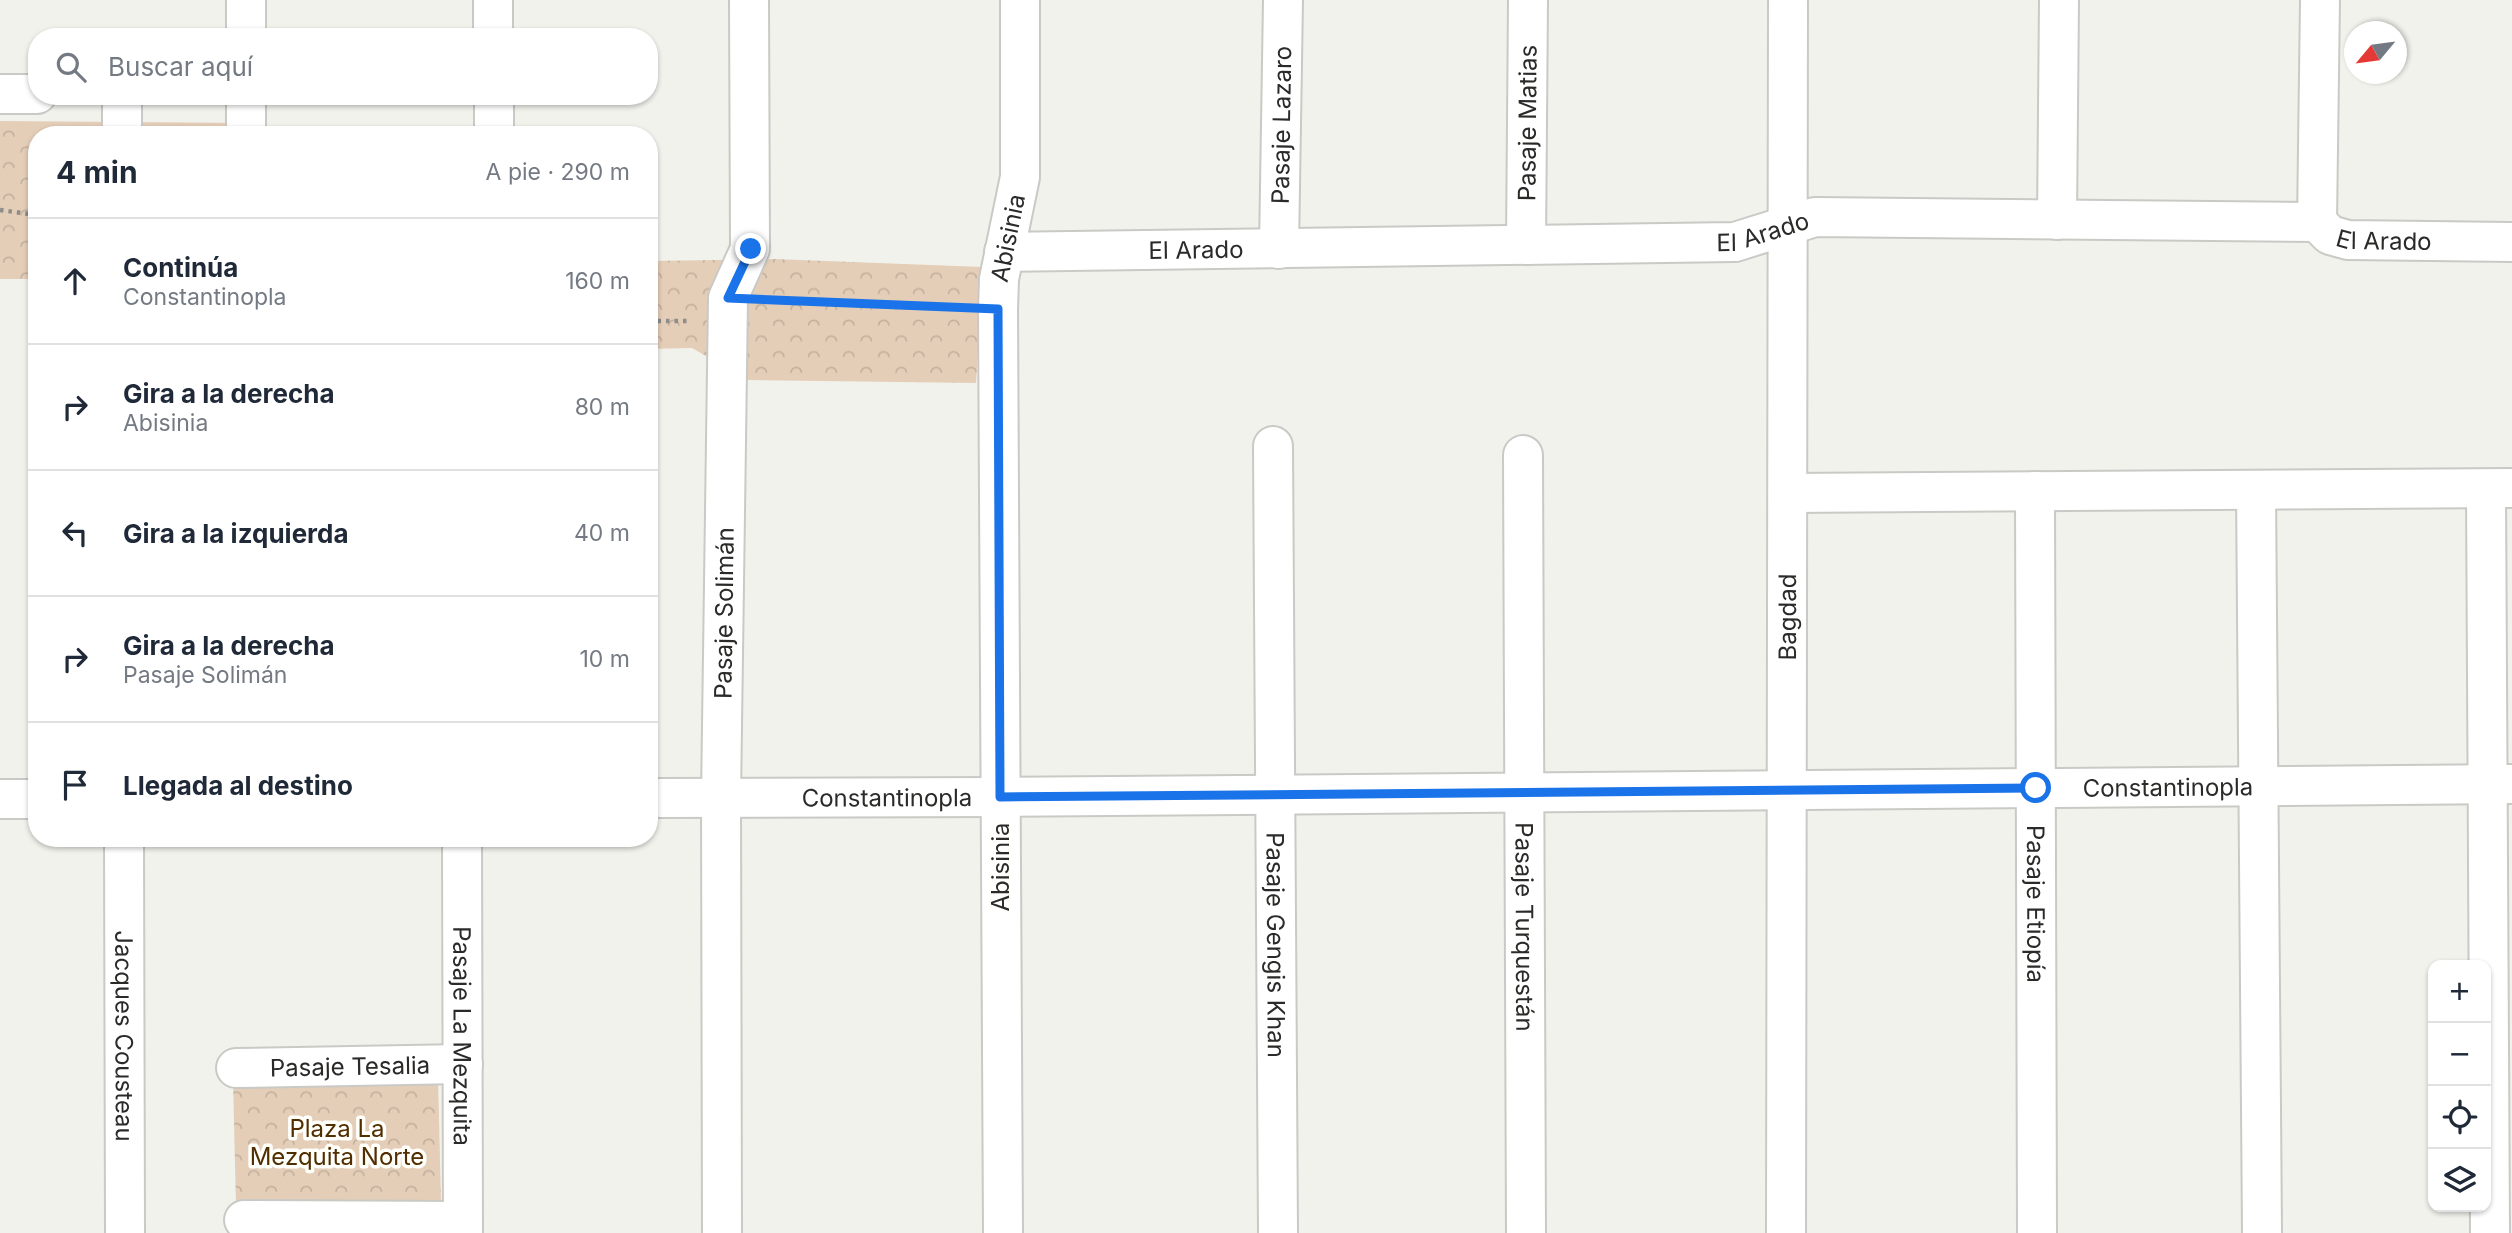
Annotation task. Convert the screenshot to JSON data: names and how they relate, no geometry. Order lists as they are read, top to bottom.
{
  "streets": {
    "street": [
      "Pasaje Matias",
      "Pasaje Lazaro",
      "El Arado",
      "Abisinia",
      "Pasaje Solimán",
      "Bagdad",
      "Constantinopla",
      "Pasaje Etiopía",
      "Pasaje Turquestán",
      "Pasaje Gengis Khan",
      "Jacques Cousteau",
      "Pasaje La Mezquita",
      "Pasaje Tesalia"
    ]
  },
  "crossings": [
    ["Pasaje Matias", "El Arado"],
    ["Pasaje Lazaro", "El Arado"],
    ["El Arado", "Abisinia"],
    ["El Arado", "Bagdad"],
    ["Abisinia", "Constantinopla"],
    ["Pasaje Solimán", "Constantinopla"],
    ["Bagdad", "Constantinopla"],
    ["Constantinopla", "Pasaje Etiopía"],
    ["Constantinopla", "Pasaje Turquestán"],
    ["Constantinopla", "Pasaje Gengis Khan"],
    ["Pasaje La Mezquita", "Pasaje Tesalia"]
  ],
  "parks": ["Plaza La Mezquita Norte"],
  "north": "bottom left",
  "page": {
    "search": "Buscar aquí",
    "heading": ["4 min", "A pie · 290 m"],
    "list": [
      ["Continúa", "Constantinopla", "160 m"],
      ["Gira a la derecha", "Abisinia", "80 m"],
      ["Gira a la izquierda", "40 m"],
      ["Gira a la derecha", "Pasaje Solimán", "10 m"],
      "Llegada al destino"
    ],
    "map_buttons": ["+", "−"]
  }
}
